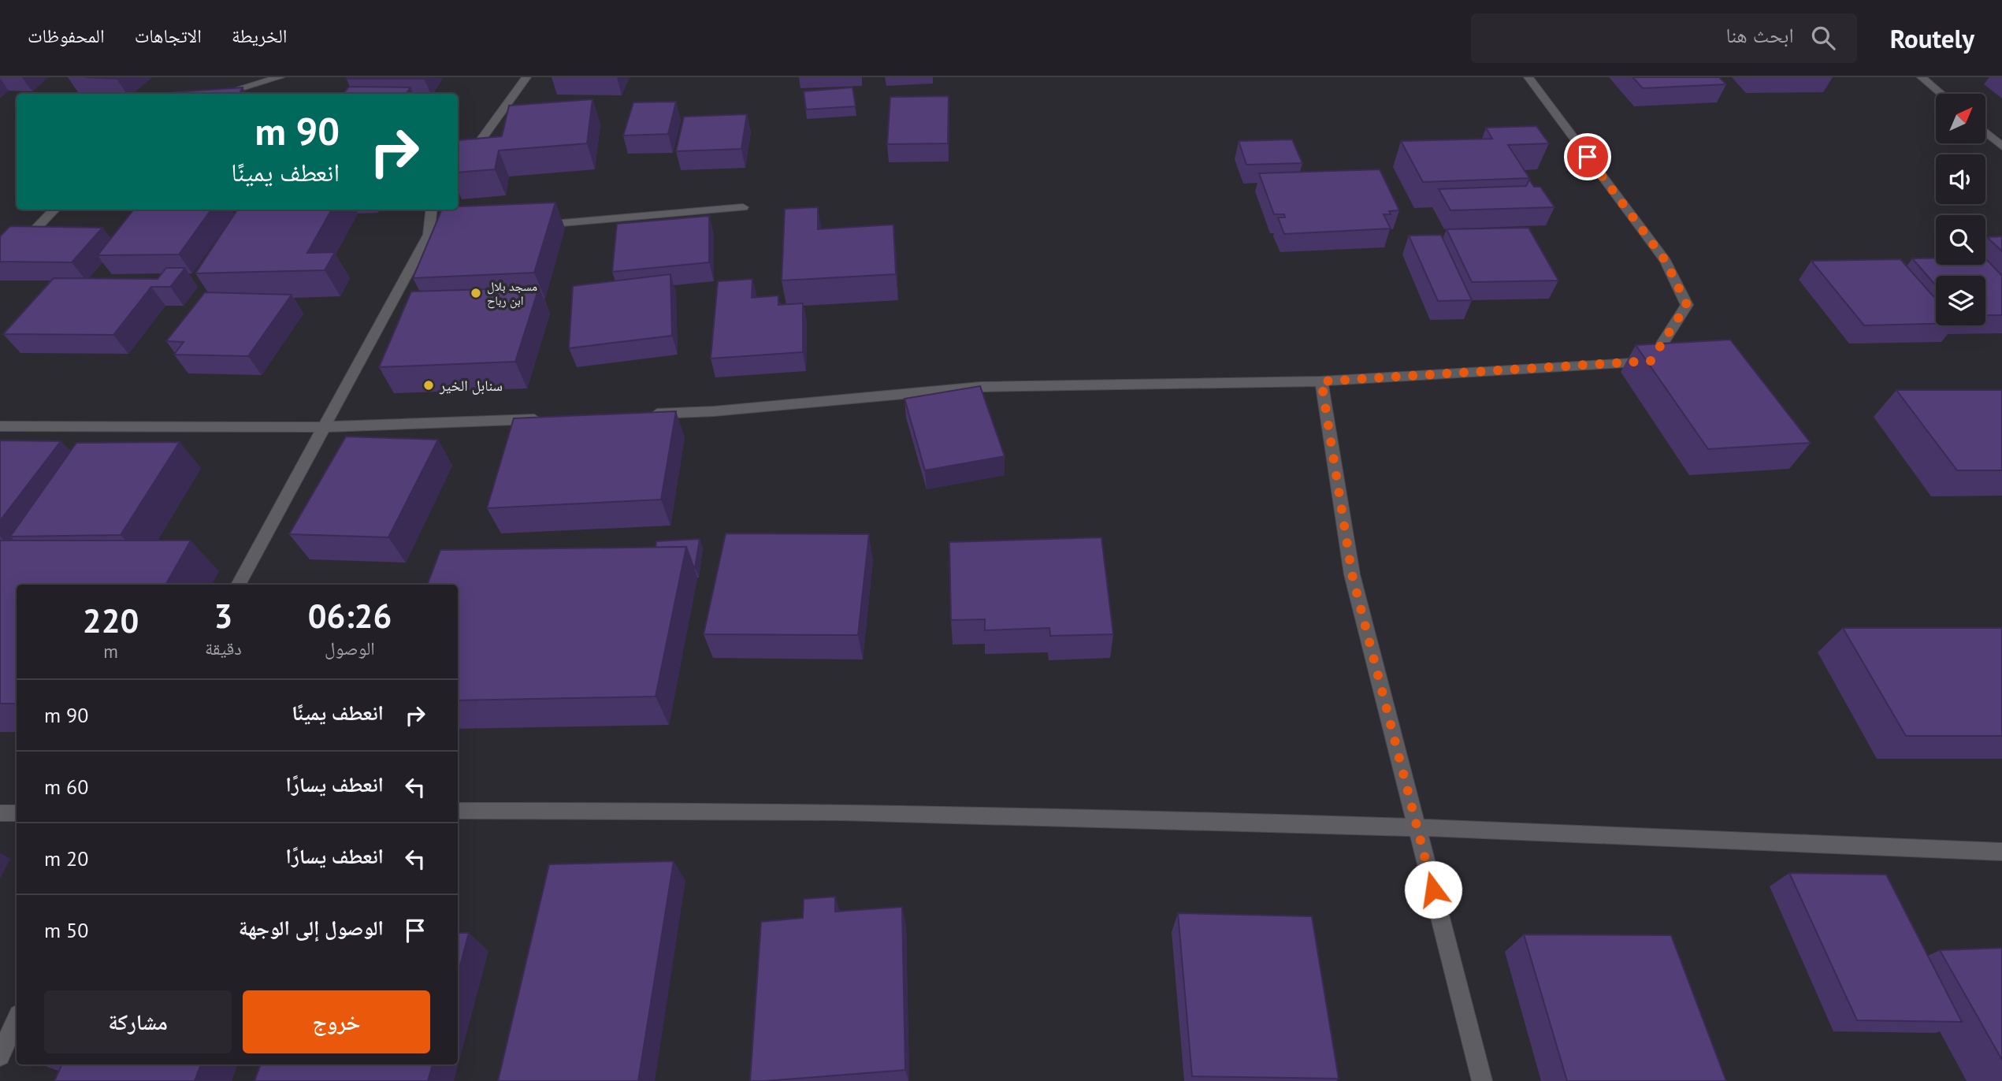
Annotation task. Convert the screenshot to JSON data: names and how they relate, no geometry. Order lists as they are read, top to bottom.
{
  "places": ["مسجد بلال ابن رباح", "سنابل الخير"],
  "north": "top right",
  "page": {
    "header": "Routely",
    "search": "ابحث هنا",
    "nav": ["الخريطة", "الاتجاهات", "المحفوظات"],
    "turn": ["90 m", "انعطف يمينًا"],
    "eta": [
      "06:26",
      "الوصول",
      "3",
      "دقيقة",
      "220",
      "m"
    ],
    "list": [
      {
        "name": "انعطف يمينًا",
        "value": "90 m"
      },
      {
        "name": "انعطف يسارًا",
        "value": "60 m"
      },
      {
        "name": "انعطف يسارًا",
        "value": "20 m"
      },
      {
        "name": "الوصول إلى الوجهة",
        "value": "50 m"
      }
    ],
    "buttons": ["خروج", "مشاركة"]
  }
}
